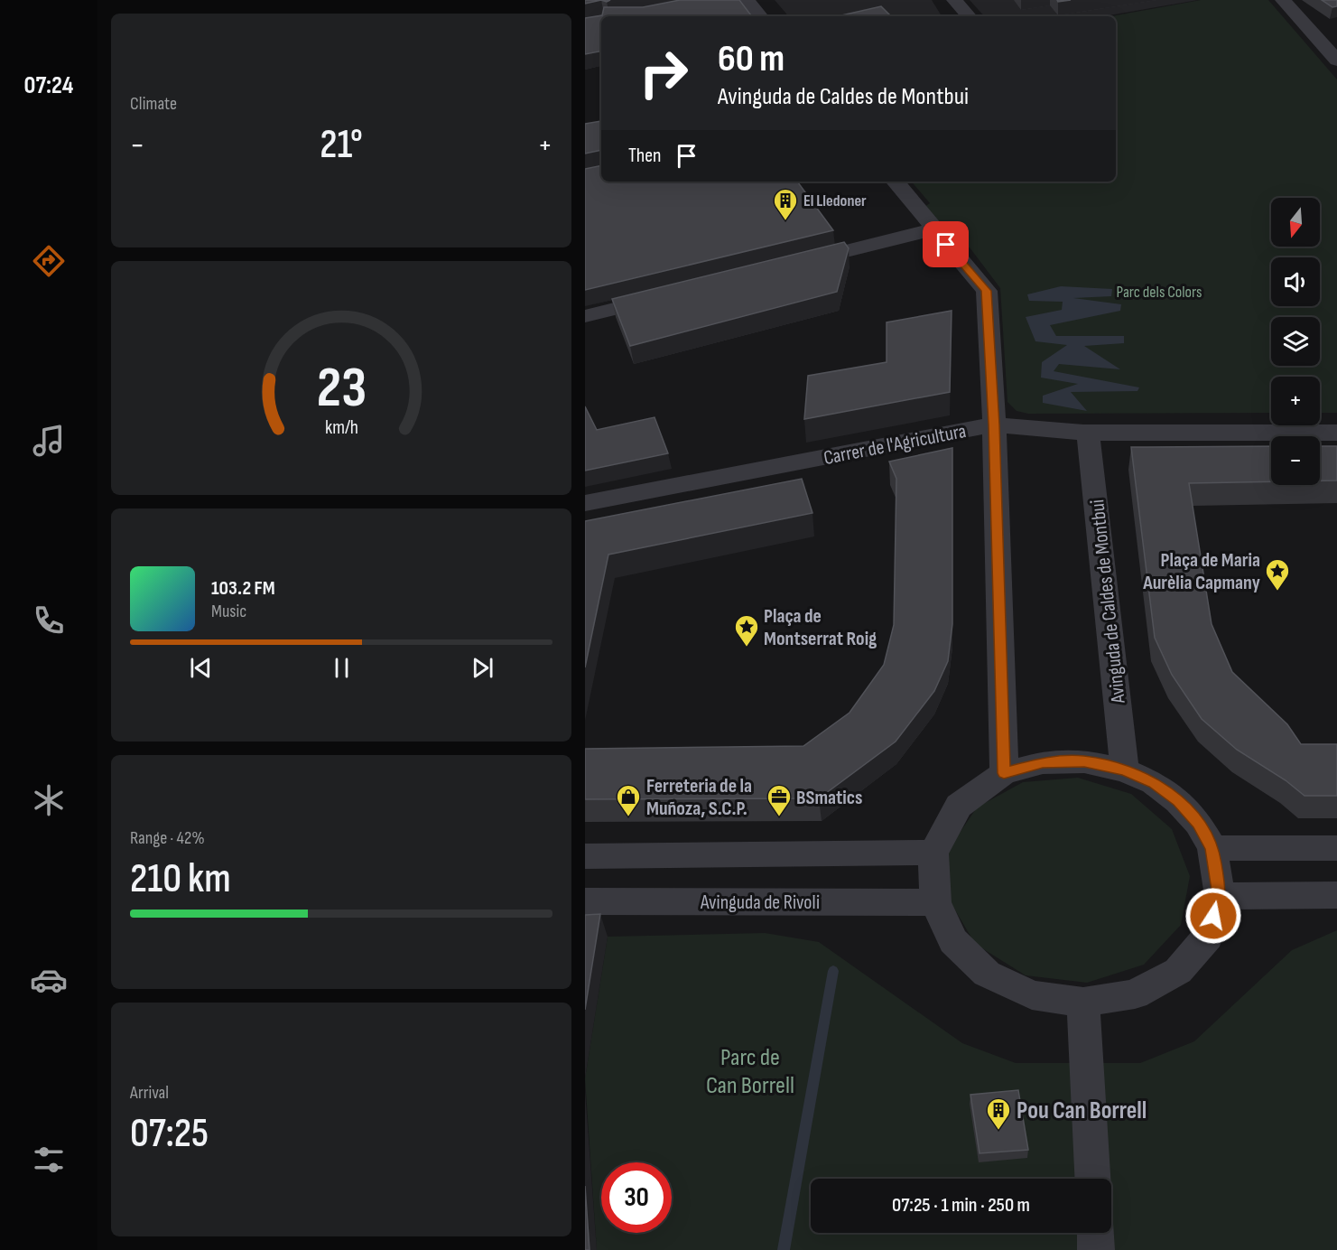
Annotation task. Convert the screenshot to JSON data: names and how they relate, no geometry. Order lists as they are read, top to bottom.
{
  "streets": {
    "street": ["Carrer de l'Agricultura", "Avinguda de Caldes de Montbui", "Avinguda de Rivoli"]
  },
  "crossings": [
    ["Carrer de l'Agricultura", "Avinguda de Caldes de Montbui"]
  ],
  "parks": ["Parc dels Colors", "Parc de Can Borrell"],
  "places": {
    "building": ["El Lledoner", "Pou Can Borrell"],
    "place": ["Plaça de Maria Aurèlia Capmany", "Plaça de Montserrat Roig"],
    "shop": ["Ferreteria de la Muñoza, S.C.P."],
    "office": ["BSmatics"]
  },
  "north": "bottom",
  "page": {
    "tabs": "07:24",
    "tile": [
      "Climate",
      ["Range · 42%", "210 km"],
      ["Arrival", "07:25"]
    ],
    "turn": ["60 m", "Avinguda de Caldes de Montbui"],
    "heat": ["−", "21°", "+"],
    "then": "Then",
    "map_buttons": ["+", "−"],
    "song": ["103.2 FM", "Music"],
    "limit": "30",
    "trip": "07:25 · 1 min · 250 m",
    "gauge": ["23", "km/h"]
  }
}
